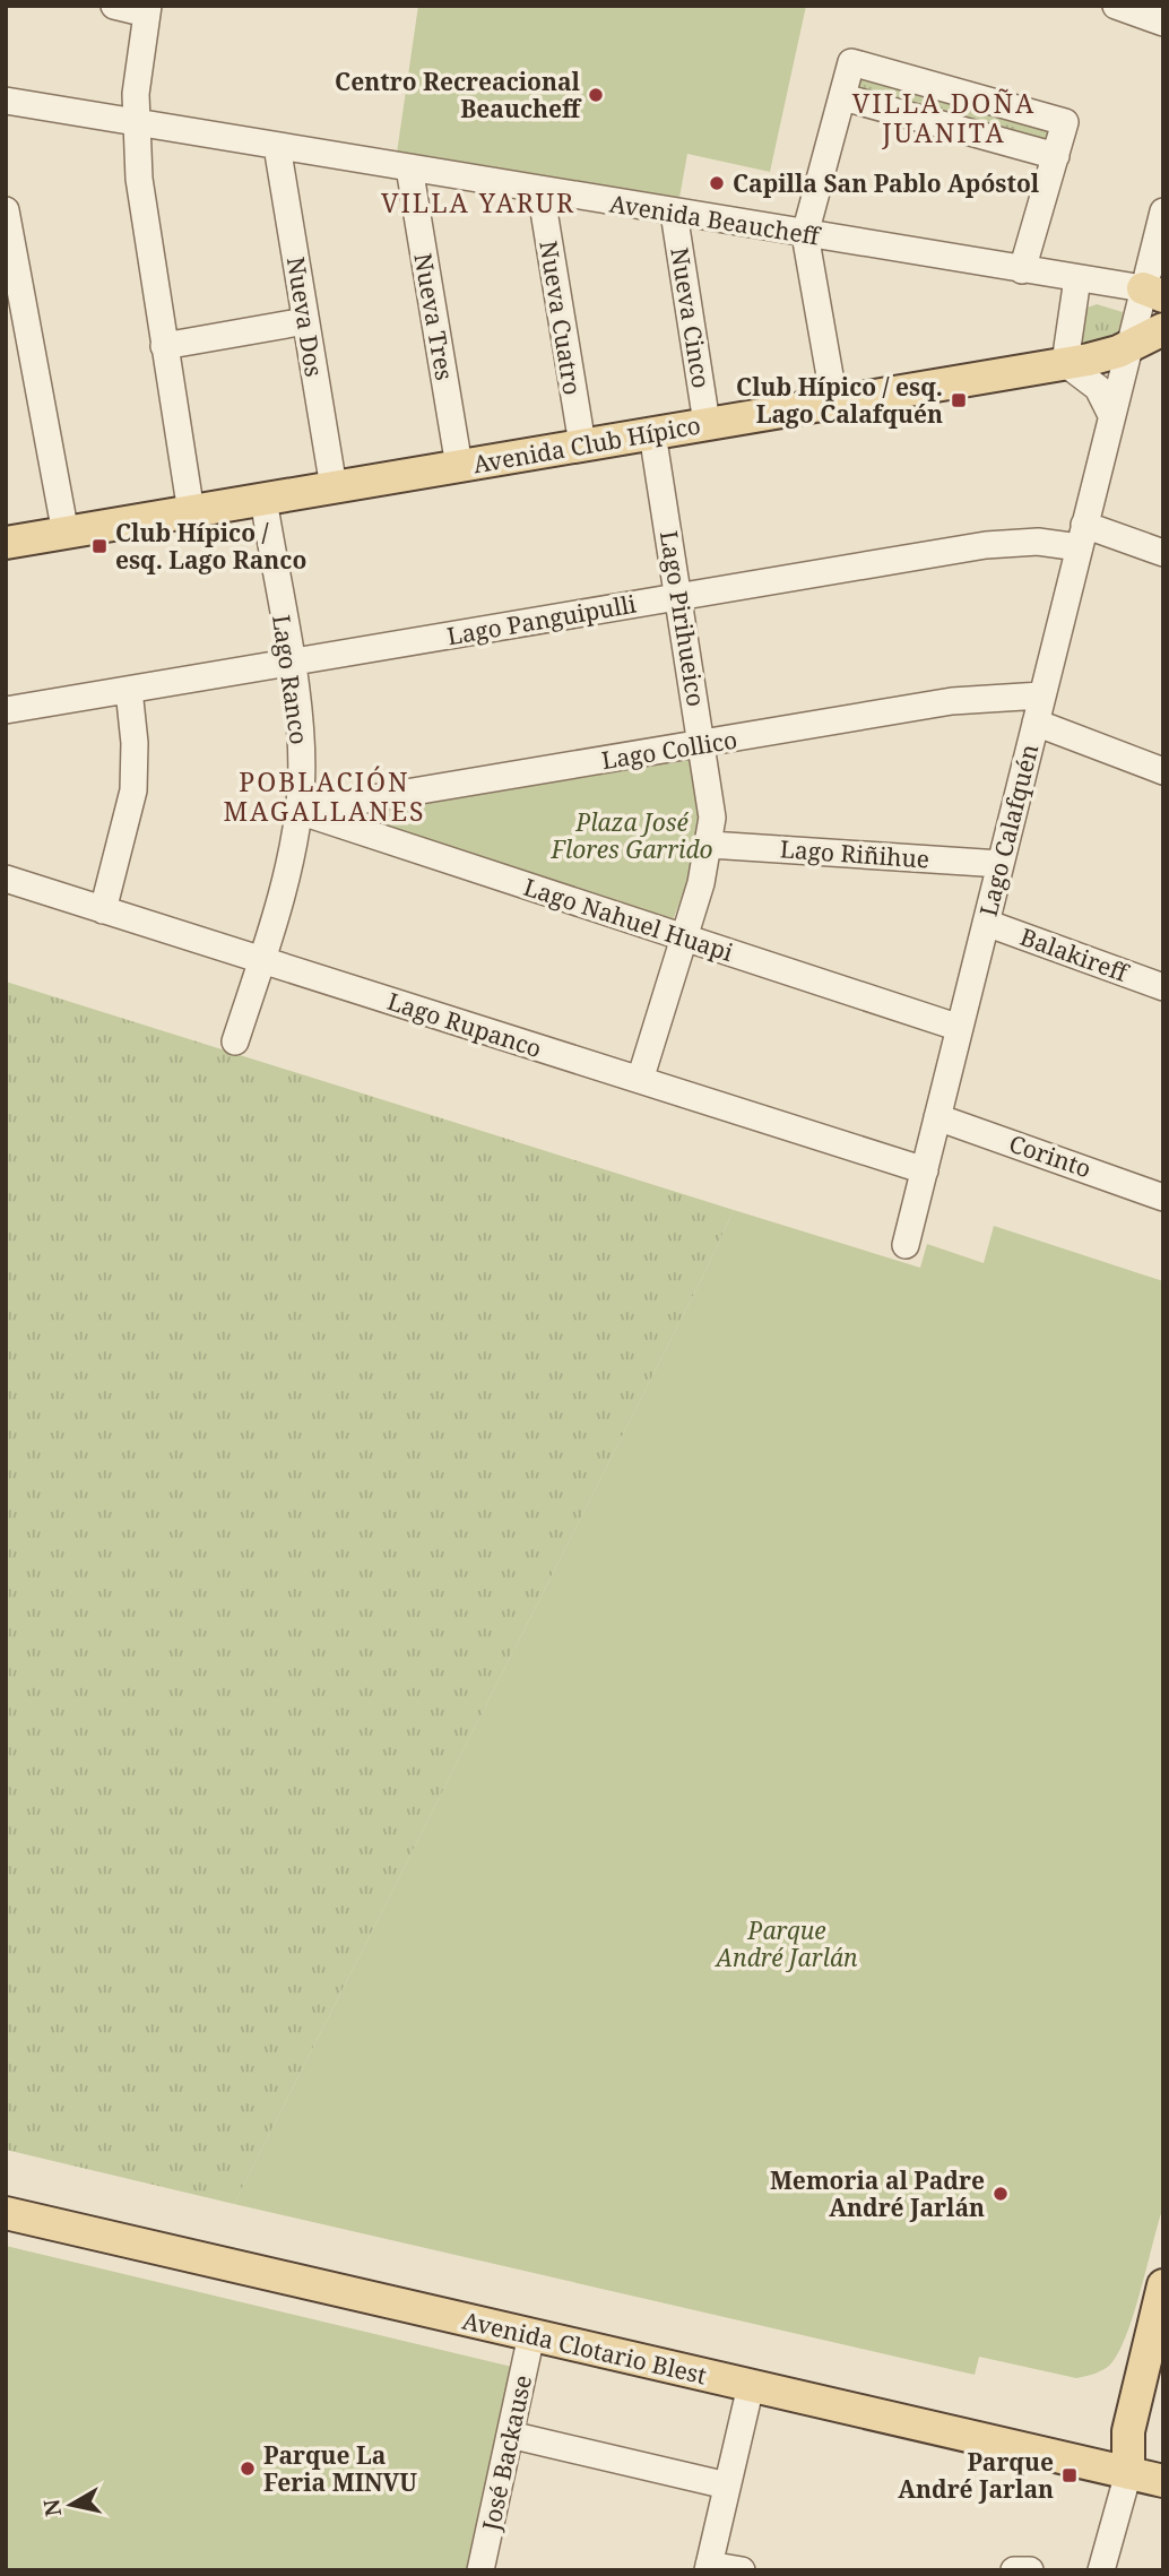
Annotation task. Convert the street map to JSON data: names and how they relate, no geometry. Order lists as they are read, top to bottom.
{
  "streets": {
    "main road": ["Avenida Club Hípico", "Avenida Clotario Blest"],
    "street": [
      "Avenida Beaucheff",
      "Nueva Dos",
      "Nueva Tres",
      "Nueva Cuatro",
      "Nueva Cinco",
      "Lago Pirihueico",
      "Lago Panguipulli",
      "Lago Ranco",
      "Lago Collico",
      "Lago Calafquén",
      "Lago Riñihue",
      "Lago Nahuel Huapi",
      "Balakireff",
      "Lago Rupanco",
      "Corinto",
      "José Backause"
    ]
  },
  "crossings": [
    ["Avenida Beaucheff", "Nueva Dos"],
    ["Avenida Beaucheff", "Nueva Tres"],
    ["Avenida Beaucheff", "Nueva Cuatro"],
    ["Avenida Beaucheff", "Nueva Cinco"],
    ["Avenida Beaucheff", "Lago Calafquén"],
    ["Nueva Dos", "Avenida Club Hípico"],
    ["Nueva Tres", "Avenida Club Hípico"],
    ["Nueva Cuatro", "Avenida Club Hípico"],
    ["Nueva Cinco", "Avenida Club Hípico"],
    ["Avenida Club Hípico", "Lago Pirihueico"],
    ["Avenida Club Hípico", "Lago Ranco"],
    ["Avenida Club Hípico", "Lago Calafquén"],
    ["Lago Pirihueico", "Lago Panguipulli"],
    ["Lago Pirihueico", "Lago Collico"],
    ["Lago Pirihueico", "Lago Riñihue"],
    ["Lago Pirihueico", "Lago Nahuel Huapi"],
    ["Lago Pirihueico", "Lago Rupanco"],
    ["Lago Panguipulli", "Lago Ranco"],
    ["Lago Panguipulli", "Lago Calafquén"],
    ["Lago Ranco", "Lago Collico"],
    ["Lago Ranco", "Lago Nahuel Huapi"],
    ["Lago Ranco", "Lago Rupanco"],
    ["Lago Collico", "Lago Calafquén"],
    ["Lago Collico", "Lago Nahuel Huapi"],
    ["Lago Calafquén", "Lago Riñihue"],
    ["Lago Calafquén", "Lago Nahuel Huapi"],
    ["Lago Calafquén", "Balakireff"],
    ["Lago Calafquén", "Lago Rupanco"],
    ["Lago Calafquén", "Corinto"],
    ["Avenida Clotario Blest", "José Backause"]
  ],
  "districts": ["VILLA DOÑA JUANITA", "VILLA YARUR", "POBLACIÓN MAGALLANES"],
  "parks": ["Plaza José Flores Garrido", "Parque André Jarlán"],
  "places": {
    "other": [
      "Centro Recreacional Beaucheff",
      "Capilla San Pablo Apóstol",
      "Memoria al Padre André Jarlán",
      "Parque La Feria MINVU"
    ],
    "transit": ["Club Hípico / esq. Lago Calafquén", "Club Hípico / esq. Lago Ranco", "Parque André Jarlan"]
  },
  "north": "left"
}
